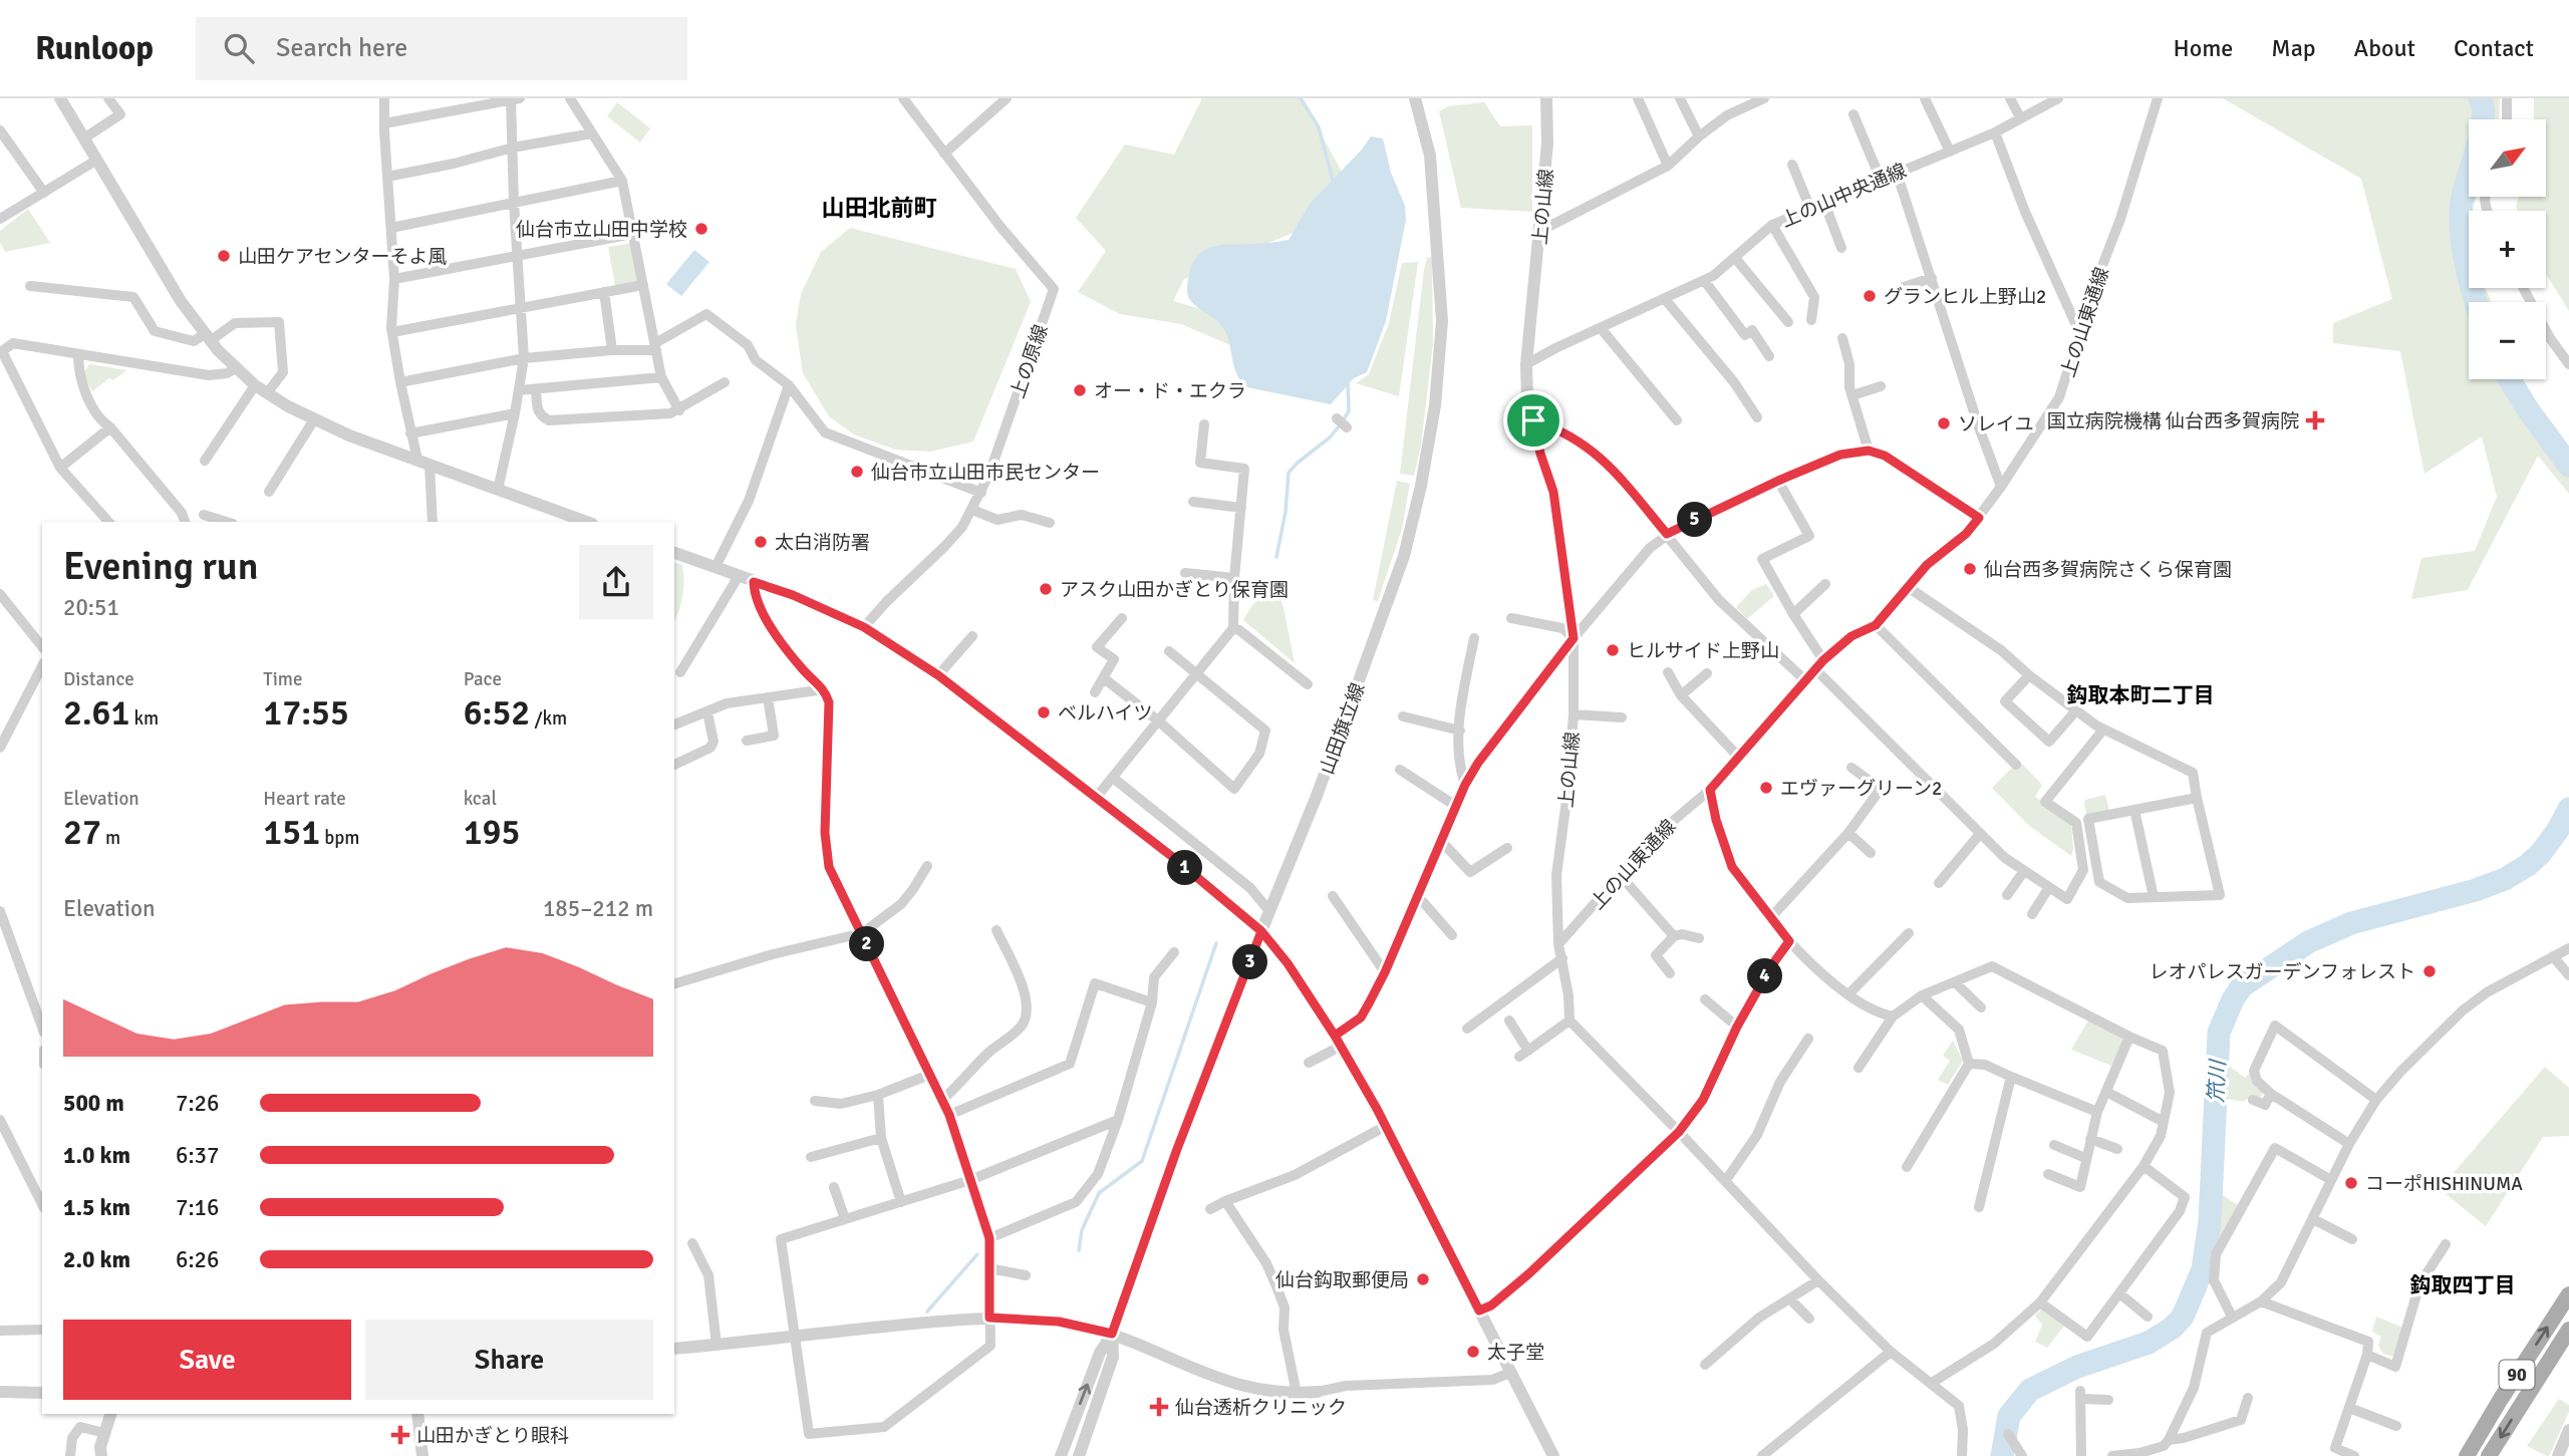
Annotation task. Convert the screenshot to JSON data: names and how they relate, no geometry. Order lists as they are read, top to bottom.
{
  "streets": {
    "main road": ["90"],
    "street": [
      "上の山中央通線",
      "上の山線",
      "上の山東通線",
      "上の原線",
      "山田旗立線"
    ]
  },
  "crossings": [
    ["上の山中央通線", "上の山線"],
    ["上の山線", "上の山東通線"]
  ],
  "districts": ["山田北前町", "鈎取本町二丁目", "鈎取四丁目"],
  "water": ["笊川"],
  "places": {
    "other": [
      "仙台市立山田中学校",
      "山田ケアセンターそよ風",
      "グランヒル上野山2",
      "オー・ド・エクラ",
      "ソレイユ",
      "仙台市立山田市民センター",
      "太白消防署",
      "仙台西多賀病院さくら保育園",
      "アスク山田かぎとり保育園",
      "ヒルサイド上野山",
      "ベルハイツ",
      "エヴァーグリーン2",
      "レオパレスガーデンフォレスト",
      "コーポHISHINUMA",
      "仙台鈎取郵便局",
      "太子堂"
    ],
    "health": ["国立病院機構 仙台西多賀病院", "仙台透析クリニック", "山田かぎとり眼科"]
  },
  "north": "top right",
  "page": {
    "header": "Runloop",
    "search": "Search here",
    "nav": [
      "Home",
      "Map",
      "About",
      "Contact"
    ],
    "map_buttons": ["+", "−"],
    "pins": [
      "5",
      "1",
      "2",
      "3",
      "4"
    ],
    "heading": ["Evening run", "20:51"],
    "stats": [
      ["Distance", "2.61 km"],
      ["Time", "17:55"],
      ["Pace", "6:52 /km"],
      ["Elevation", "27 m"],
      ["Heart rate", "151 bpm"],
      ["kcal", "195"]
    ],
    "chart": ["Elevation", "185–212 m"],
    "list": [
      {
        "name": "500 m",
        "note": "7:26"
      },
      {
        "name": "1.0 km",
        "note": "6:37"
      },
      {
        "name": "1.5 km",
        "note": "7:16"
      },
      {
        "name": "2.0 km",
        "note": "6:26"
      }
    ],
    "buttons": ["Save", "Share"]
  }
}
